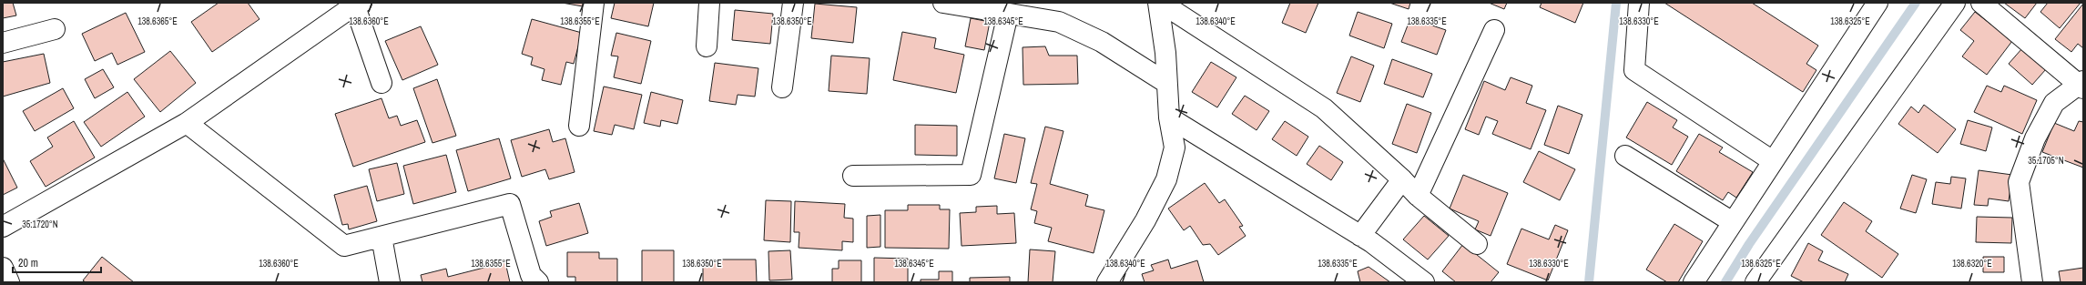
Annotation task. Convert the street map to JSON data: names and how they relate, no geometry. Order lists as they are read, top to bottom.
{
  "scale_bar": "20 m",
  "coordinates": [
    "138.6365°E",
    "138.6360°E",
    "138.6355°E",
    "138.6350°E",
    "138.6345°E",
    "138.6340°E",
    "138.6335°E",
    "138.6330°E",
    "138.6325°E",
    "35.1705°N",
    "35.1720°N",
    "138.6320°E"
  ]
}
